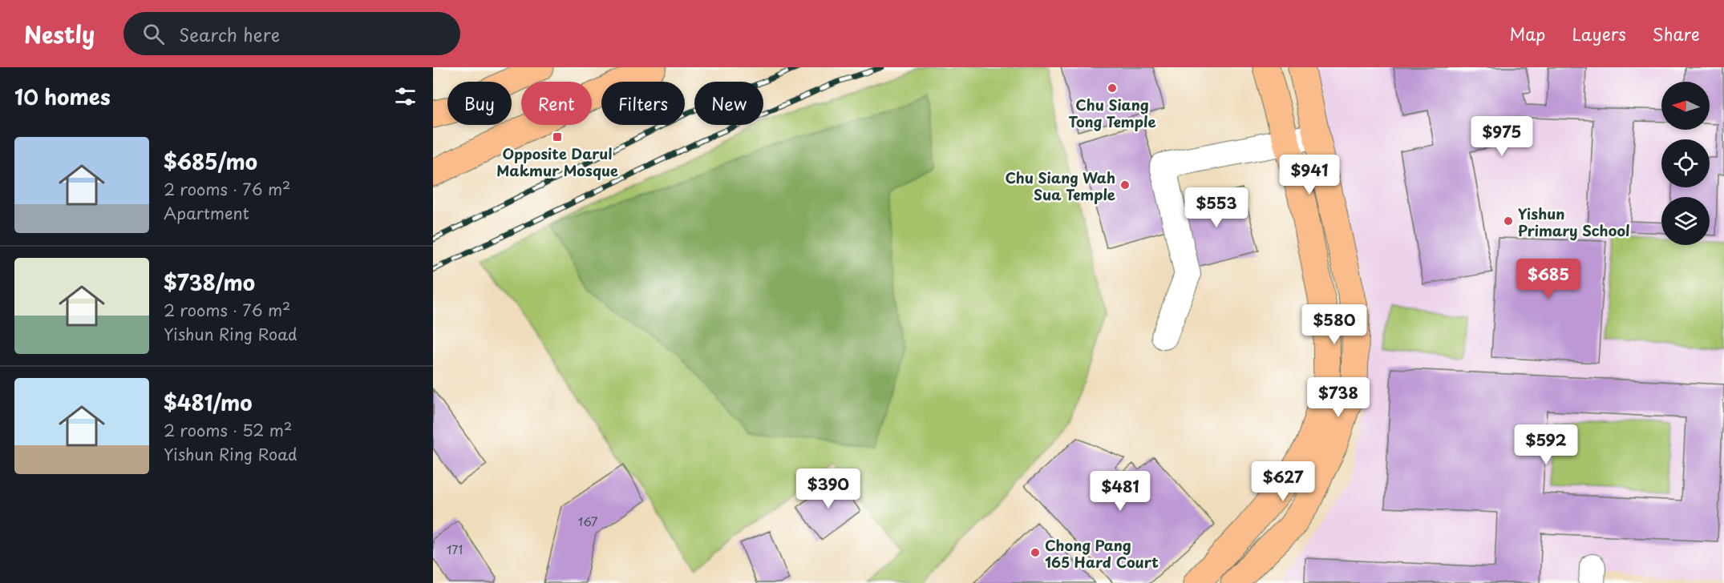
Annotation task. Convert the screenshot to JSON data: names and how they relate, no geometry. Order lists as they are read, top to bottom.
{
  "places": {
    "other": [
      "Chu Siang Tong Temple",
      "Chu Siang Wah Sua Temple",
      "Yishun Primary School",
      "Chong Pang 165 Hard Court"
    ],
    "transit": ["Opposite Darul Makmur Mosque"]
  },
  "house_numbers": ["167", "171"],
  "north": "left",
  "page": {
    "header": "Nestly",
    "search": "Search here",
    "nav": ["Map", "Layers", "Share"],
    "heading": "10 homes",
    "chip": [
      "Buy",
      "Rent",
      "Filters",
      "New"
    ],
    "price": [
      "$975",
      "$941",
      "$553",
      "$685",
      "$580",
      "$738",
      "$592",
      "$627",
      "$390",
      "$481"
    ],
    "list": [
      {
        "name": "$685/mo",
        "note": "2 rooms · 76 m² · Apartment"
      },
      {
        "name": "$738/mo",
        "note": "2 rooms · 76 m² · Yishun Ring Road"
      },
      {
        "name": "$481/mo",
        "note": "2 rooms · 52 m² · Yishun Ring Road"
      }
    ]
  }
}
